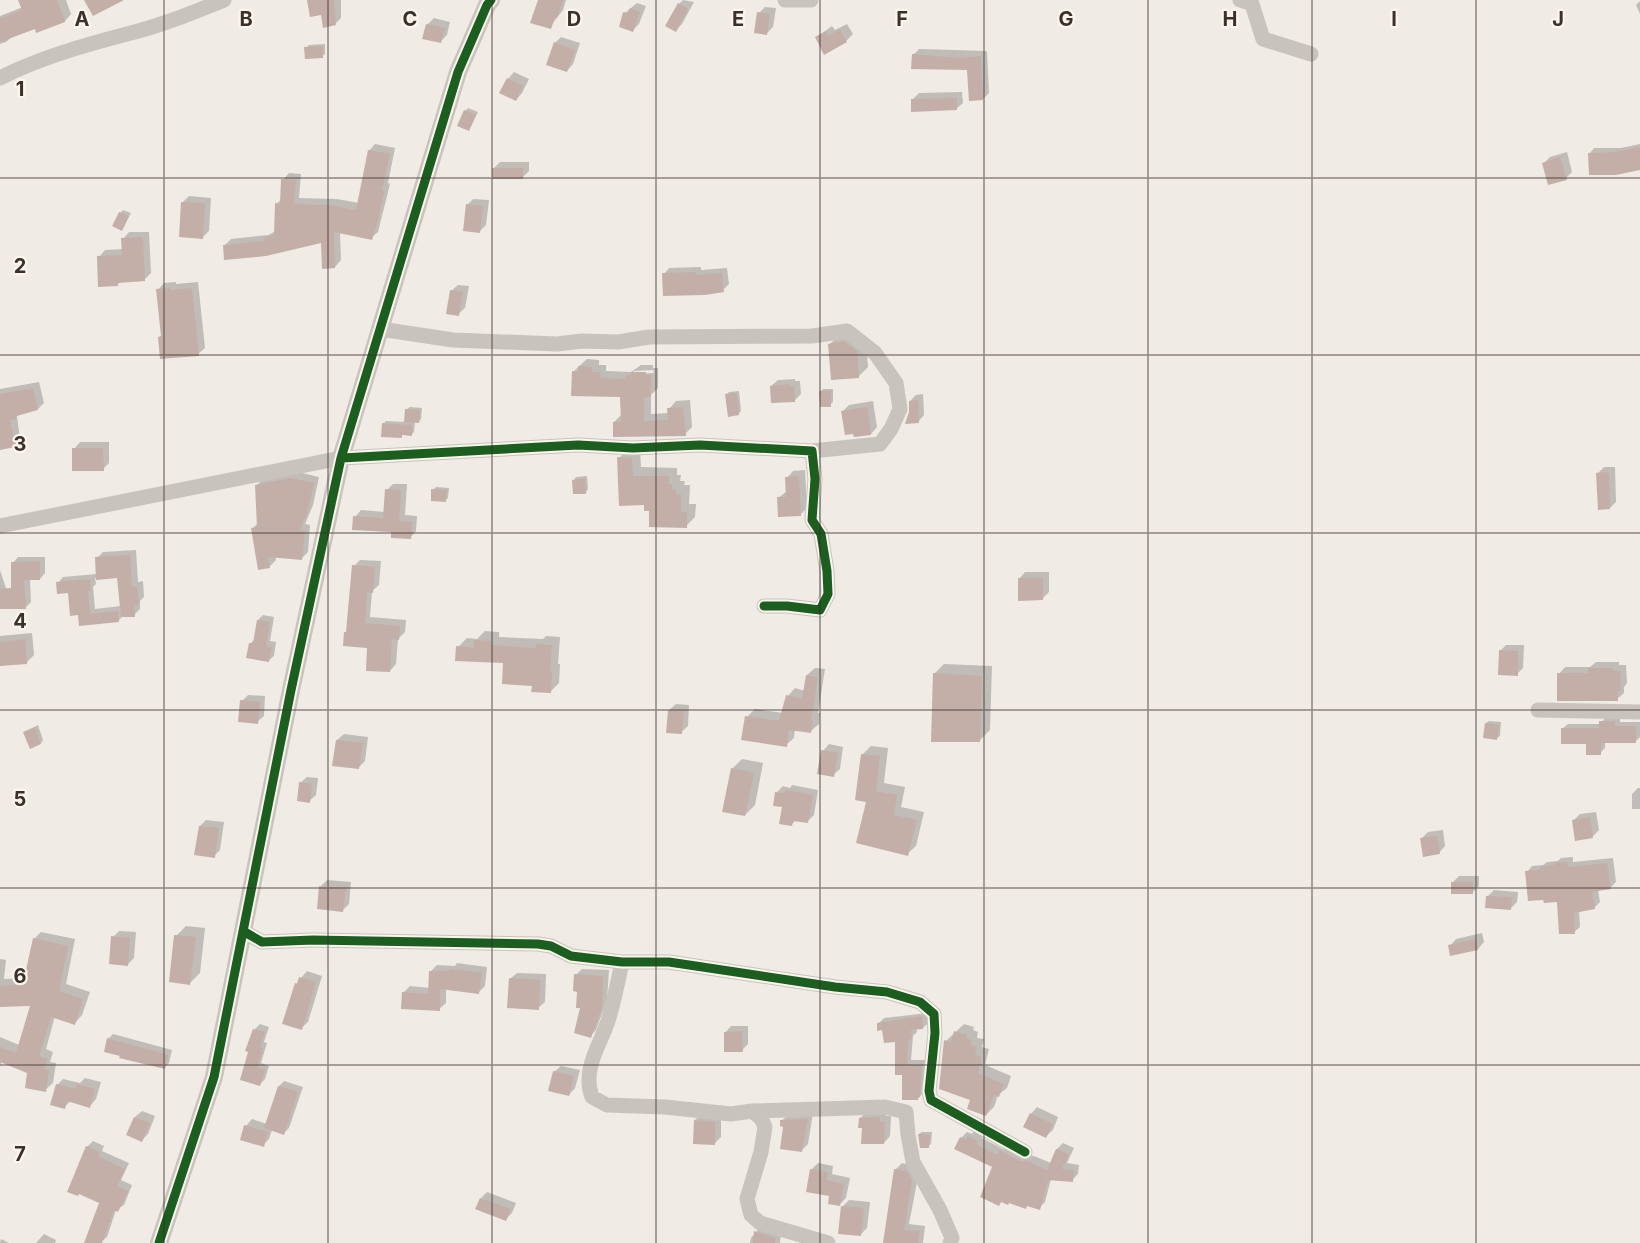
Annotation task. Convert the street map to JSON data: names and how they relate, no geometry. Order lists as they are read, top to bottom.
{
  "grid": {
    "columns": [
      "A",
      "B",
      "C",
      "D",
      "E",
      "F",
      "G",
      "H",
      "I",
      "J"
    ],
    "rows": [
      "1",
      "2",
      "3",
      "4",
      "5",
      "6",
      "7"
    ]
  }
}
